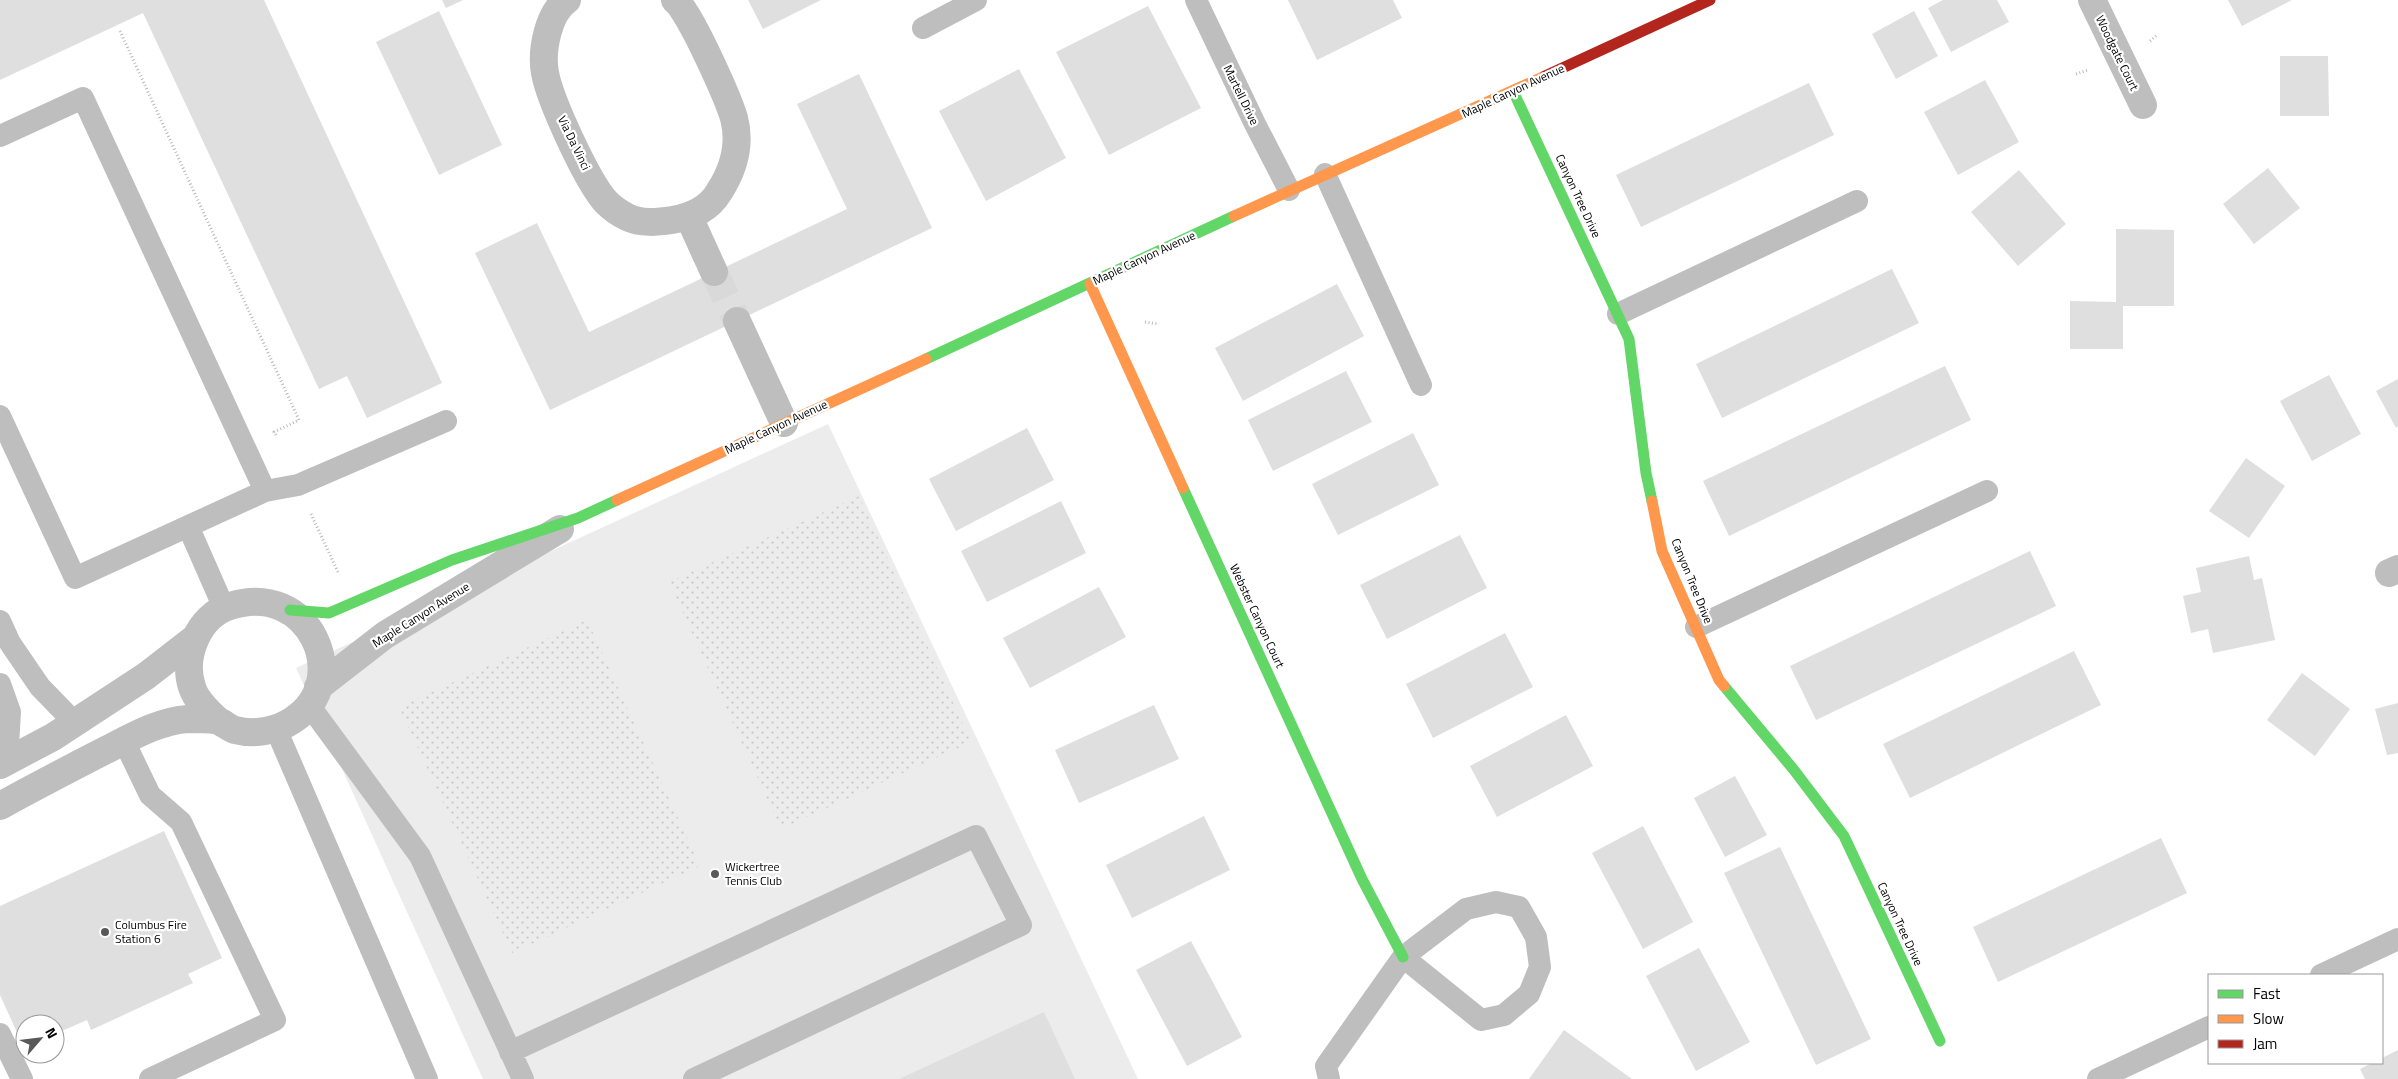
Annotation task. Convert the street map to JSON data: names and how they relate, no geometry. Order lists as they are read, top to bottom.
{
  "streets": {
    "street": [
      "Woodgate Court",
      "Maple Canyon Avenue",
      "Via Da Vinci",
      "Canyon Tree Drive",
      "Webster Canyon Court"
    ],
    "lane": ["Martell Drive"]
  },
  "crossings": [
    ["Maple Canyon Avenue", "Martell Drive"],
    ["Maple Canyon Avenue", "Canyon Tree Drive"],
    ["Maple Canyon Avenue", "Webster Canyon Court"]
  ],
  "places": ["Wickertree Tennis Club", "Columbus Fire Station 6"],
  "legend": ["Fast", "Slow", "Jam"],
  "north": "top right"
}
